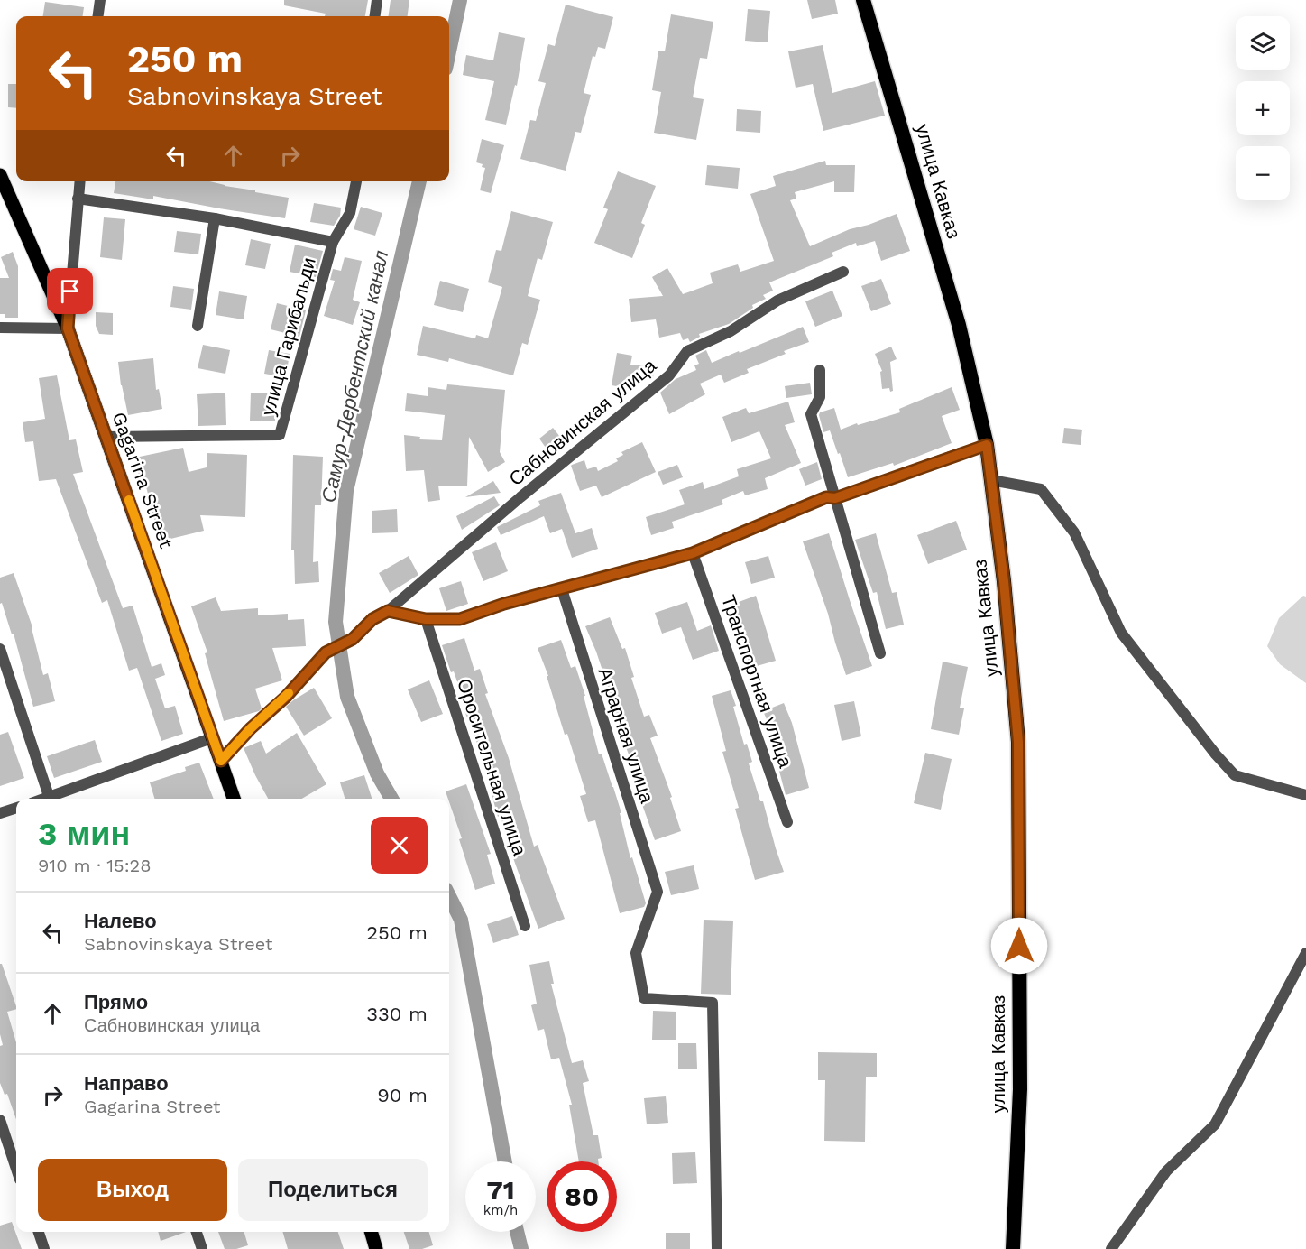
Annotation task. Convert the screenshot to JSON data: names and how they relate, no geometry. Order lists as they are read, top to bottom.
{
  "streets": {
    "highway": ["улица Кавказ"],
    "main road": ["Gagarina Street"],
    "street": [
      "улица Гарибальди",
      "Сабновинская улица",
      "Транспортная улица",
      "Аграрная улица",
      "Оросительная улица"
    ]
  },
  "crossings": [
    ["улица Гарибальди", "Gagarina Street"],
    ["Сабновинская улица", "Gagarina Street"]
  ],
  "water": ["Самур-Дербентский канал"],
  "page": {
    "map_buttons": ["+", "−"],
    "turn": ["250 m", "Sabnovinskaya Street"],
    "heading": ["3 мин", "910 m · 15:28"],
    "list": [
      {
        "name": "Налево",
        "note": "Sabnovinskaya Street",
        "value": "250 m"
      },
      {
        "name": "Прямо",
        "note": "Сабновинская улица",
        "value": "330 m"
      },
      {
        "name": "Направо",
        "note": "Gagarina Street",
        "value": "90 m"
      }
    ],
    "buttons": ["Выход", "Поделиться"],
    "speed": "71 km/h",
    "limit": "80"
  }
}
